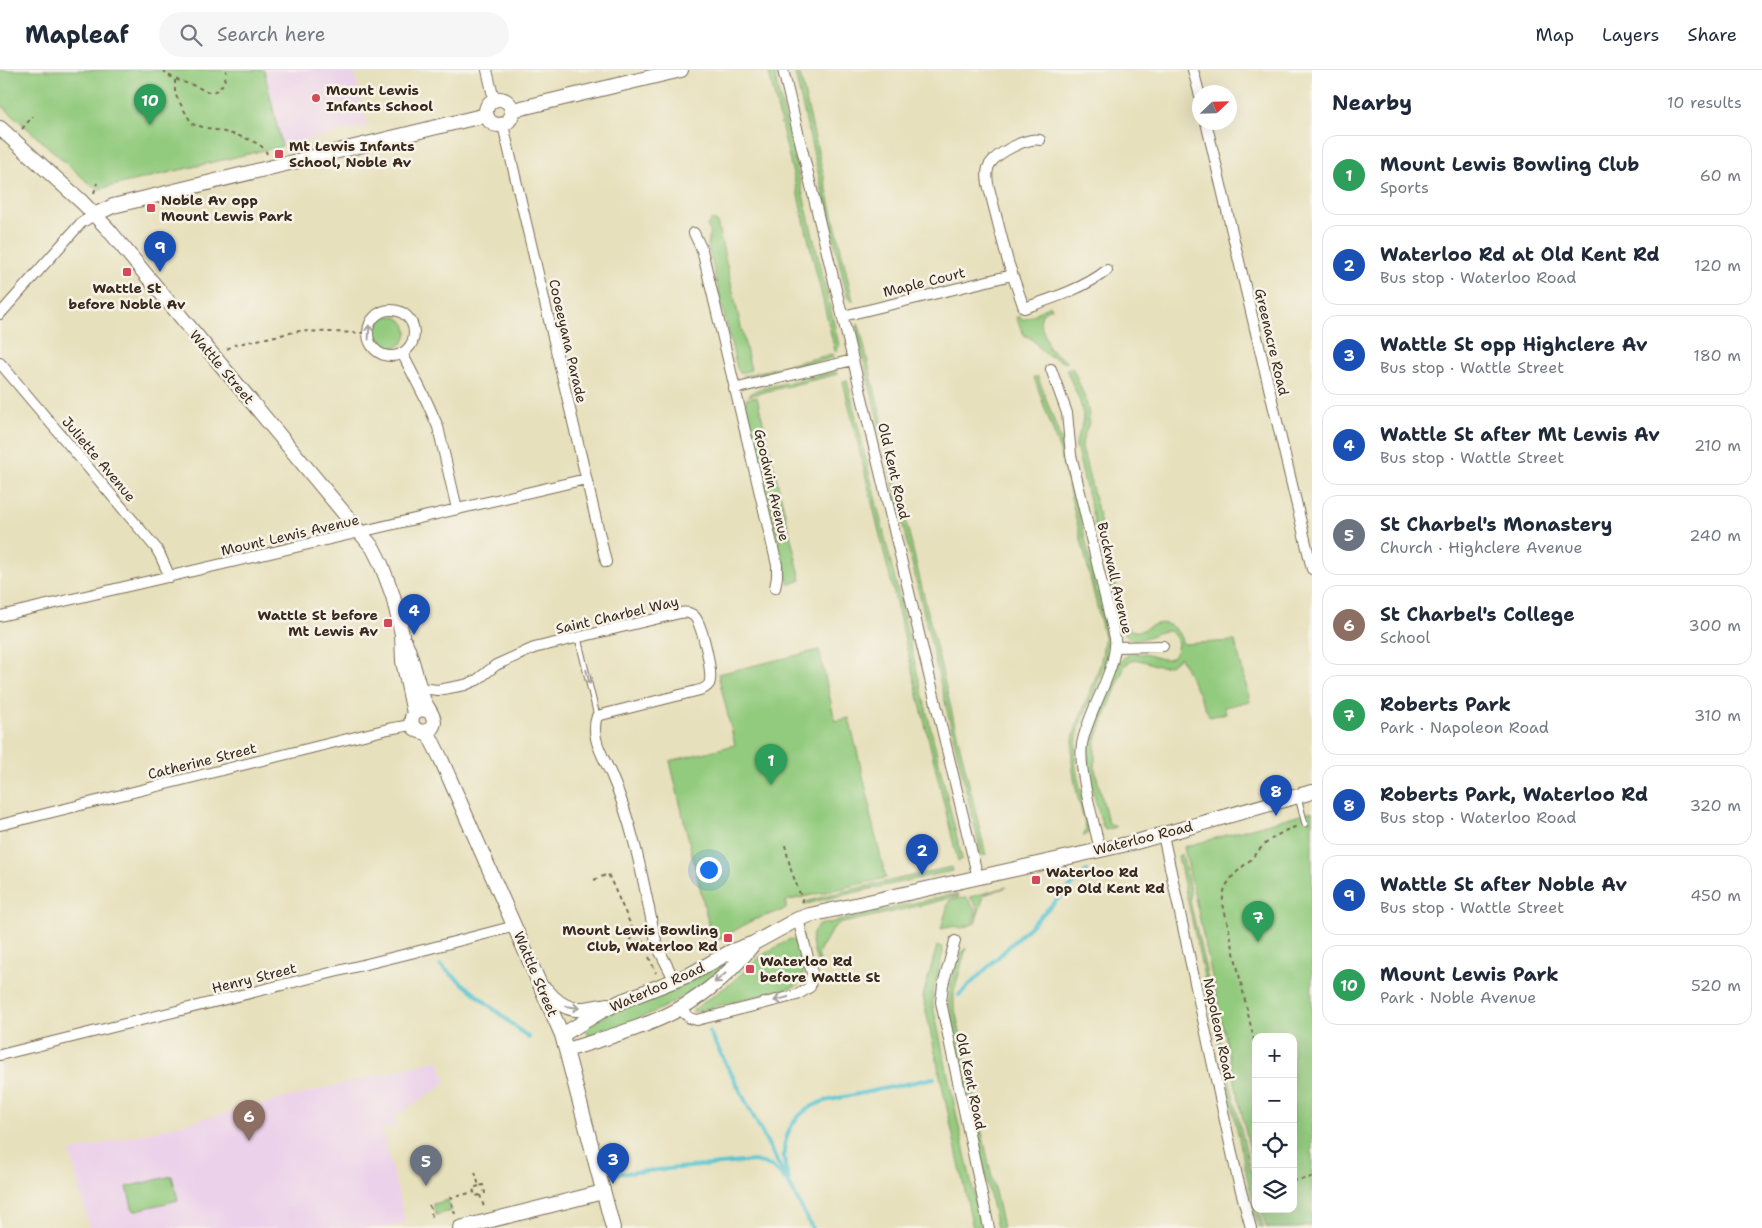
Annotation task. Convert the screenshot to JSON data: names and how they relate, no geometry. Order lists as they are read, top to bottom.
{
  "streets": {
    "main road": ["Wattle Street", "Waterloo Road"],
    "street": [
      "Maple Court",
      "Cooeeyana Parade",
      "Greenacre Road",
      "Juliette Avenue",
      "Old Kent Road",
      "Goodwin Avenue",
      "Mount Lewis Avenue",
      "Buckwall Avenue",
      "Saint Charbel Way",
      "Catherine Street",
      "Henry Street",
      "Napoleon Road"
    ]
  },
  "crossings": [
    ["Maple Court", "Old Kent Road"],
    ["Cooeeyana Parade", "Mount Lewis Avenue"],
    ["Wattle Street", "Mount Lewis Avenue"],
    ["Wattle Street", "Saint Charbel Way"],
    ["Wattle Street", "Catherine Street"],
    ["Wattle Street", "Waterloo Road"],
    ["Wattle Street", "Henry Street"],
    ["Juliette Avenue", "Mount Lewis Avenue"],
    ["Old Kent Road", "Waterloo Road"],
    ["Buckwall Avenue", "Waterloo Road"],
    ["Waterloo Road", "Napoleon Road"]
  ],
  "places": {
    "other": ["Mount Lewis Infants School"],
    "transit": [
      "Mt Lewis Infants School, Noble Av",
      "Noble Av opp Mount Lewis Park",
      "Wattle St before Noble Av",
      "Wattle St before Mt Lewis Av",
      "Waterloo Rd opp Old Kent Rd",
      "Mount Lewis Bowling Club, Waterloo Rd",
      "Waterloo Rd before Wattle St"
    ]
  },
  "north": "top right",
  "page": {
    "header": "Mapleaf",
    "search": "Search here",
    "nav": ["Map", "Layers", "Share"],
    "heading": ["Nearby", "10 results"],
    "pins": [
      "10",
      "9",
      "4",
      "1",
      "8",
      "2",
      "7",
      "6",
      "3",
      "5"
    ],
    "list": [
      {
        "mark": "1",
        "name": "Mount Lewis Bowling Club",
        "note": "Sports",
        "value": "60 m"
      },
      {
        "mark": "2",
        "name": "Waterloo Rd at Old Kent Rd",
        "note": "Bus stop · Waterloo Road",
        "value": "120 m"
      },
      {
        "mark": "3",
        "name": "Wattle St opp Highclere Av",
        "note": "Bus stop · Wattle Street",
        "value": "180 m"
      },
      {
        "mark": "4",
        "name": "Wattle St after Mt Lewis Av",
        "note": "Bus stop · Wattle Street",
        "value": "210 m"
      },
      {
        "mark": "5",
        "name": "St Charbel's Monastery",
        "note": "Church · Highclere Avenue",
        "value": "240 m"
      },
      {
        "mark": "6",
        "name": "St Charbel's College",
        "note": "School",
        "value": "300 m"
      },
      {
        "mark": "7",
        "name": "Roberts Park",
        "note": "Park · Napoleon Road",
        "value": "310 m"
      },
      {
        "mark": "8",
        "name": "Roberts Park, Waterloo Rd",
        "note": "Bus stop · Waterloo Road",
        "value": "320 m"
      },
      {
        "mark": "9",
        "name": "Wattle St after Noble Av",
        "note": "Bus stop · Wattle Street",
        "value": "450 m"
      },
      {
        "mark": "10",
        "name": "Mount Lewis Park",
        "note": "Park · Noble Avenue",
        "value": "520 m"
      }
    ],
    "map_buttons": ["+", "−"]
  }
}
